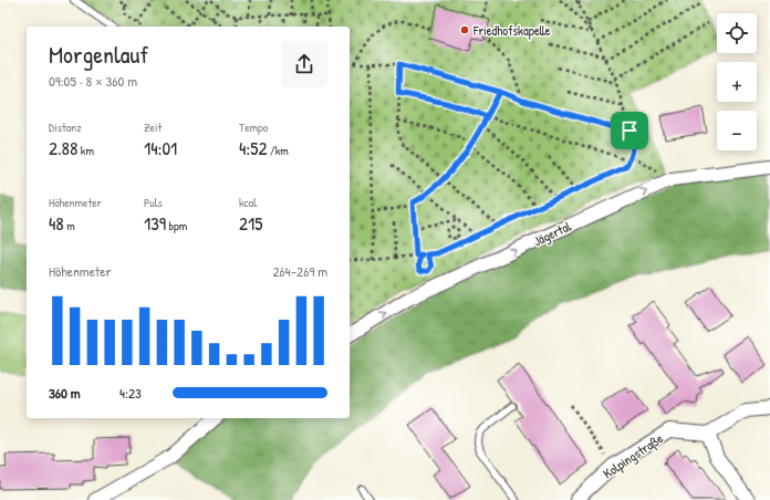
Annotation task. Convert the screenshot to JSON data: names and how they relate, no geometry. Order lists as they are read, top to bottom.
{
  "streets": {
    "street": ["Jägertal", "Kolpingstraße"]
  },
  "one_way": ["Jägertal"],
  "places": ["Friedhofskapelle"],
  "page": {
    "map_buttons": ["+", "−"],
    "heading": ["Morgenlauf", "09:05 · 8 × 360 m"],
    "stats": [
      ["Distanz", "2.88 km"],
      ["Zeit", "14:01"],
      ["Tempo", "4:52 /km"],
      ["Höhenmeter", "48 m"],
      ["Puls", "139 bpm"],
      ["kcal", "215"]
    ],
    "chart": ["Höhenmeter", "264–269 m"],
    "list": [
      {
        "name": "360 m",
        "note": "4:23"
      }
    ]
  }
}
